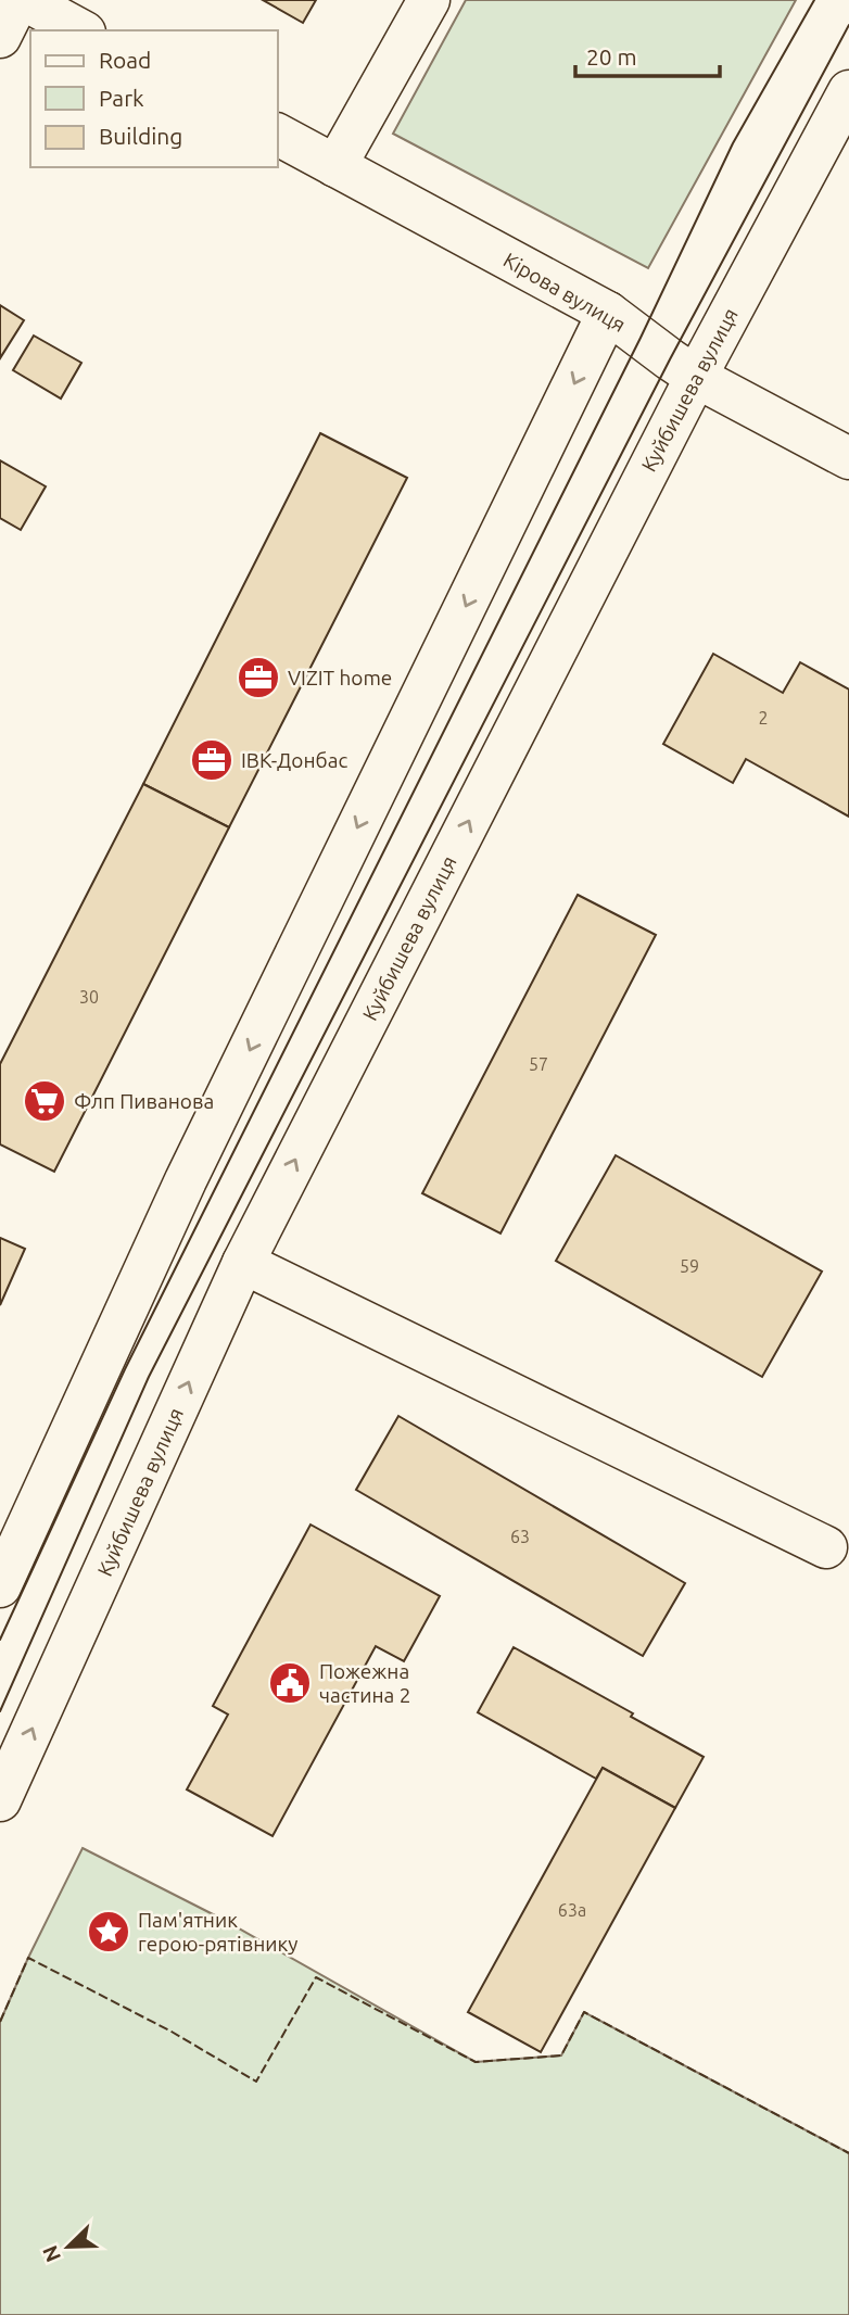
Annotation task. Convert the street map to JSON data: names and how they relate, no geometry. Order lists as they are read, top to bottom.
{
  "streets": {
    "main road": ["Кірова вулиця", "Куйбишева вулиця"]
  },
  "crossings": [
    ["Кірова вулиця", "Куйбишева вулиця"]
  ],
  "places": {
    "office": ["VIZIT home", "ІВК-Донбас"],
    "supermarket": ["Флп Пиванова"],
    "public building": ["Пожежна частина 2"],
    "place": ["Пам'ятник герою-рятівнику"]
  },
  "house_numbers": [
    "2",
    "30",
    "57",
    "59",
    "63",
    "63а"
  ],
  "legend": ["Road", "Park", "Building"],
  "scale_bar": "20 m",
  "north": "bottom left"
}
